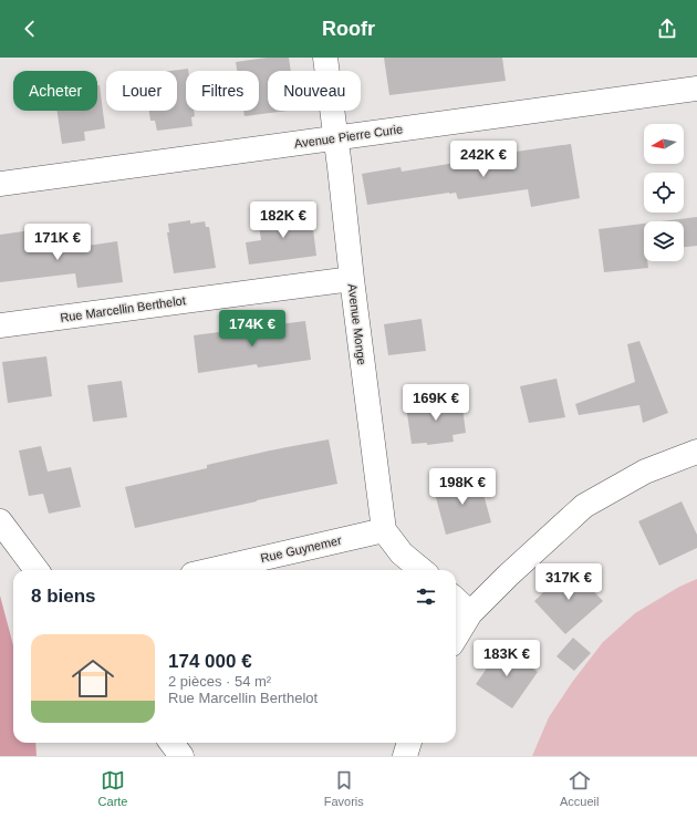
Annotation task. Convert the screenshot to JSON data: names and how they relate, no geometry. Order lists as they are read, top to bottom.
{
  "streets": {
    "street": [
      "Avenue Pierre Curie",
      "Rue Marcellin Berthelot",
      "Avenue Monge",
      "Rue Guynemer"
    ]
  },
  "crossings": [
    ["Avenue Pierre Curie", "Avenue Monge"],
    ["Rue Marcellin Berthelot", "Avenue Monge"],
    ["Avenue Monge", "Rue Guynemer"]
  ],
  "north": "left",
  "page": {
    "header": "Roofr",
    "chip": [
      "Acheter",
      "Louer",
      "Filtres",
      "Nouveau"
    ],
    "price": [
      "242K €",
      "182K €",
      "171K €",
      "174K €",
      "169K €",
      "198K €",
      "317K €",
      "183K €"
    ],
    "heading": "8 biens",
    "list": [
      {
        "name": "174 000 €",
        "note": "2 pièces · 54 m² · Rue Marcellin Berthelot"
      }
    ],
    "tabs": ["Carte", "Favoris", "Accueil"]
  }
}
